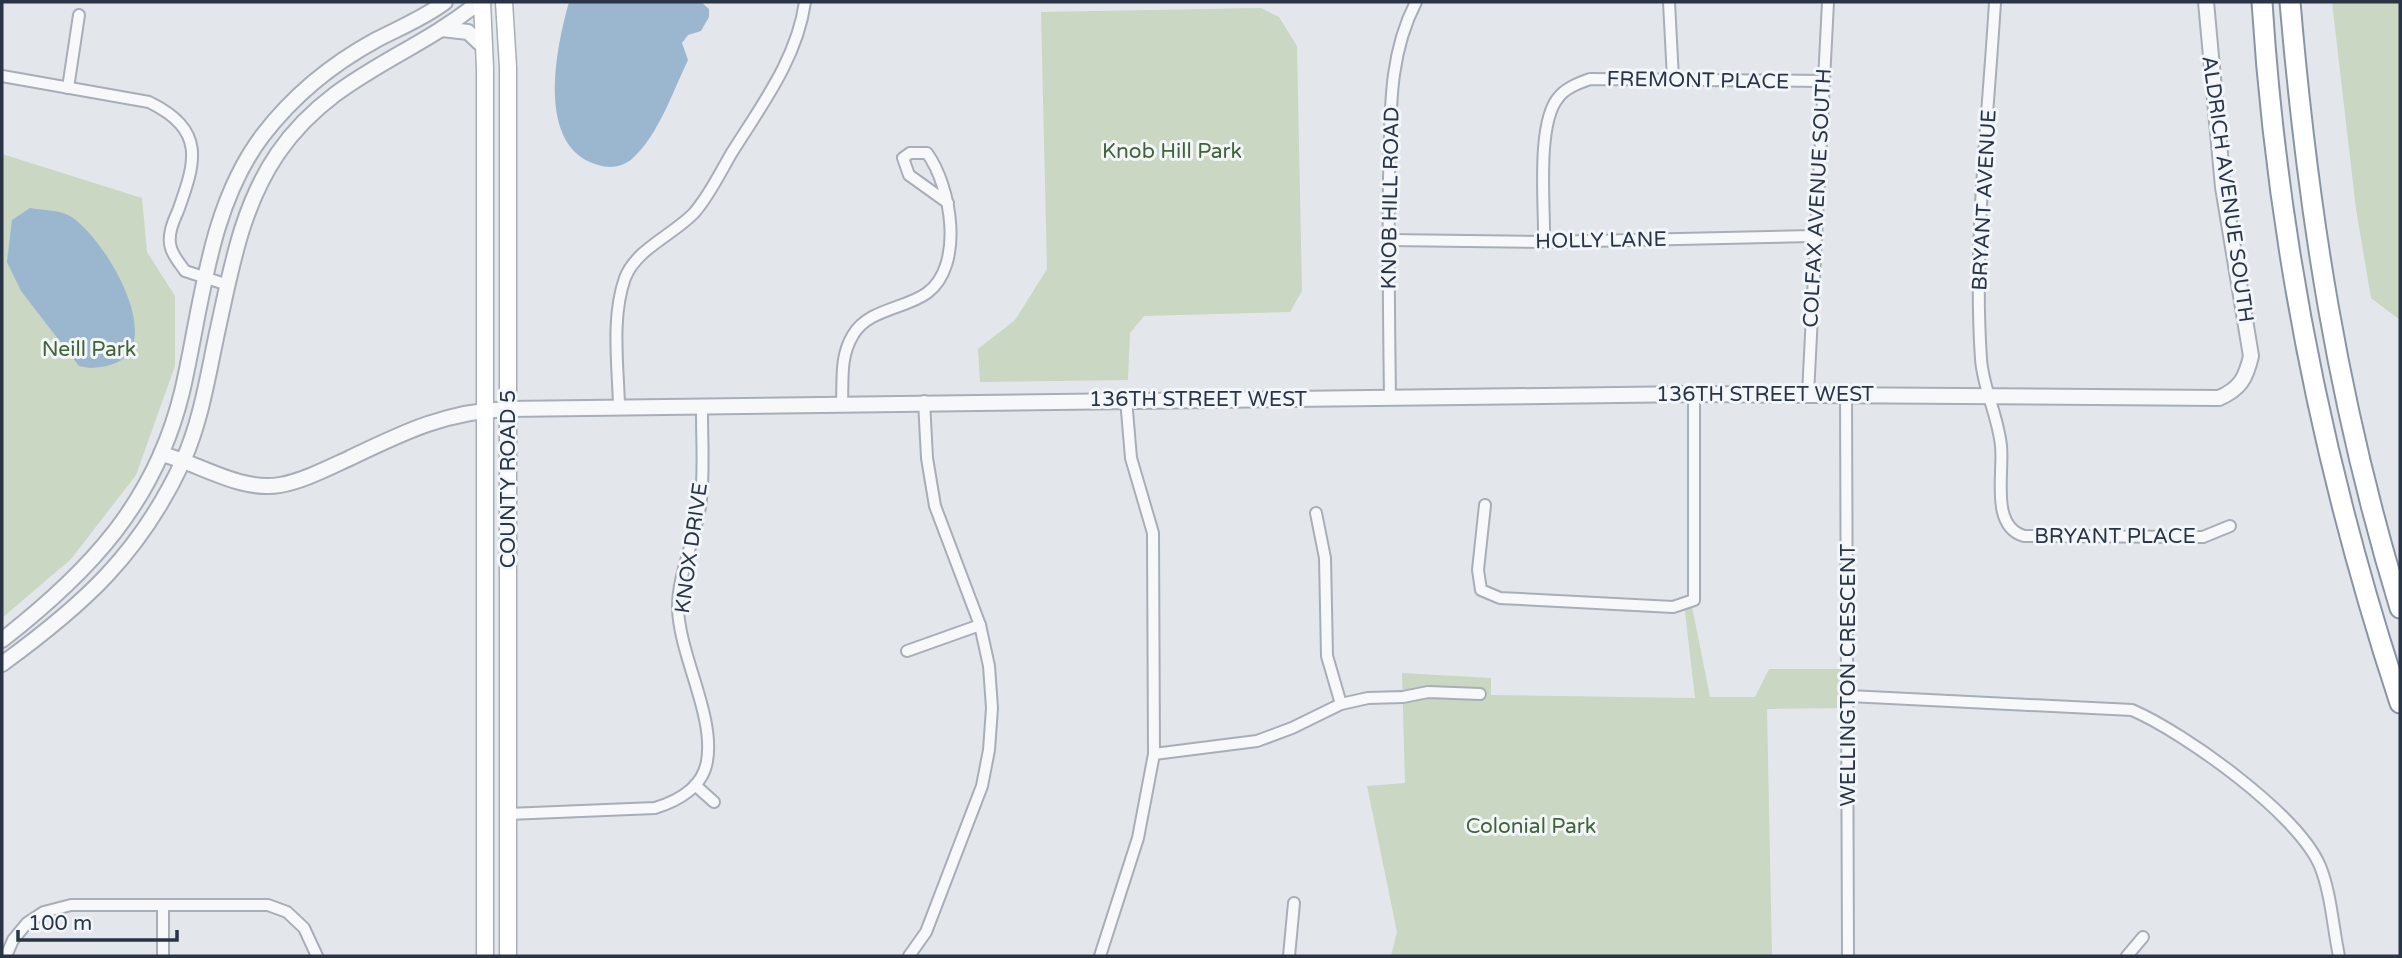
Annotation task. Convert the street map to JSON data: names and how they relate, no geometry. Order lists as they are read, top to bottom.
{
  "streets": {
    "main road": ["COUNTY ROAD 5"],
    "street": [
      "FREMONT PLACE",
      "ALDRICH AVENUE SOUTH",
      "KNOB HILL ROAD",
      "COLFAX AVENUE SOUTH",
      "BRYANT AVENUE",
      "HOLLY LANE",
      "136TH STREET WEST",
      "BRYANT PLACE",
      "KNOX DRIVE",
      "WELLINGTON CRESCENT"
    ]
  },
  "crossings": [
    ["FREMONT PLACE", "COLFAX AVENUE SOUTH"],
    ["FREMONT PLACE", "HOLLY LANE"],
    ["ALDRICH AVENUE SOUTH", "136TH STREET WEST"],
    ["KNOB HILL ROAD", "HOLLY LANE"],
    ["KNOB HILL ROAD", "136TH STREET WEST"],
    ["COLFAX AVENUE SOUTH", "HOLLY LANE"],
    ["COLFAX AVENUE SOUTH", "136TH STREET WEST"],
    ["BRYANT AVENUE", "136TH STREET WEST"],
    ["BRYANT AVENUE", "BRYANT PLACE"],
    ["136TH STREET WEST", "COUNTY ROAD 5"],
    ["136TH STREET WEST", "BRYANT PLACE"],
    ["136TH STREET WEST", "KNOX DRIVE"],
    ["136TH STREET WEST", "WELLINGTON CRESCENT"]
  ],
  "parks": ["Knob Hill Park", "Neill Park", "Colonial Park"],
  "scale_bar": "100 m"
}
